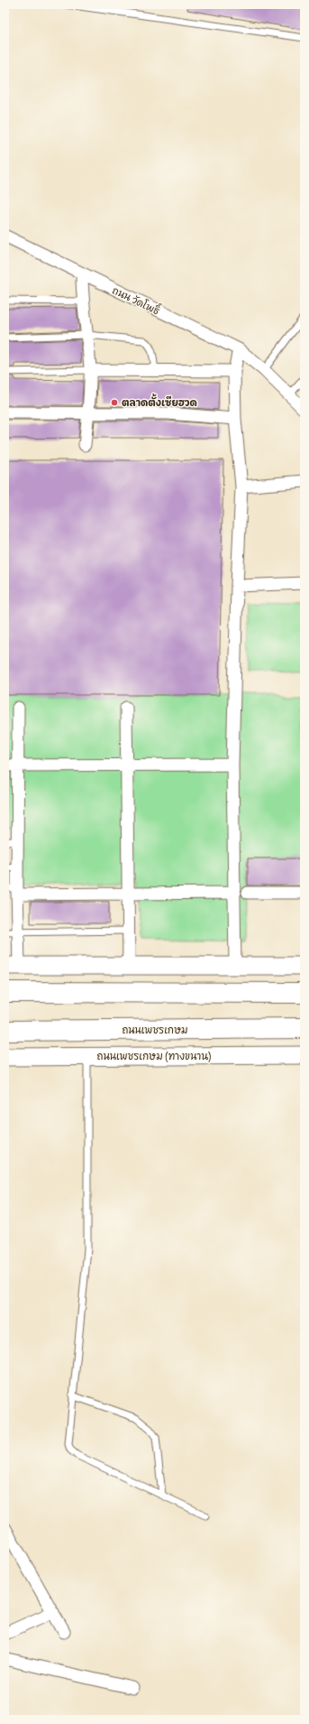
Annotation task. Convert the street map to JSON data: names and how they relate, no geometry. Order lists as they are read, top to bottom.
{
  "streets": {
    "highway": ["ถนนเพชรเกษม"],
    "main road": ["ถนนเพชรเกษม (ทางขนาน)"],
    "street": ["ถนน วัดโพธิ์"]
  },
  "places": ["ตลาดตั้งเซียฮวด"]
}
